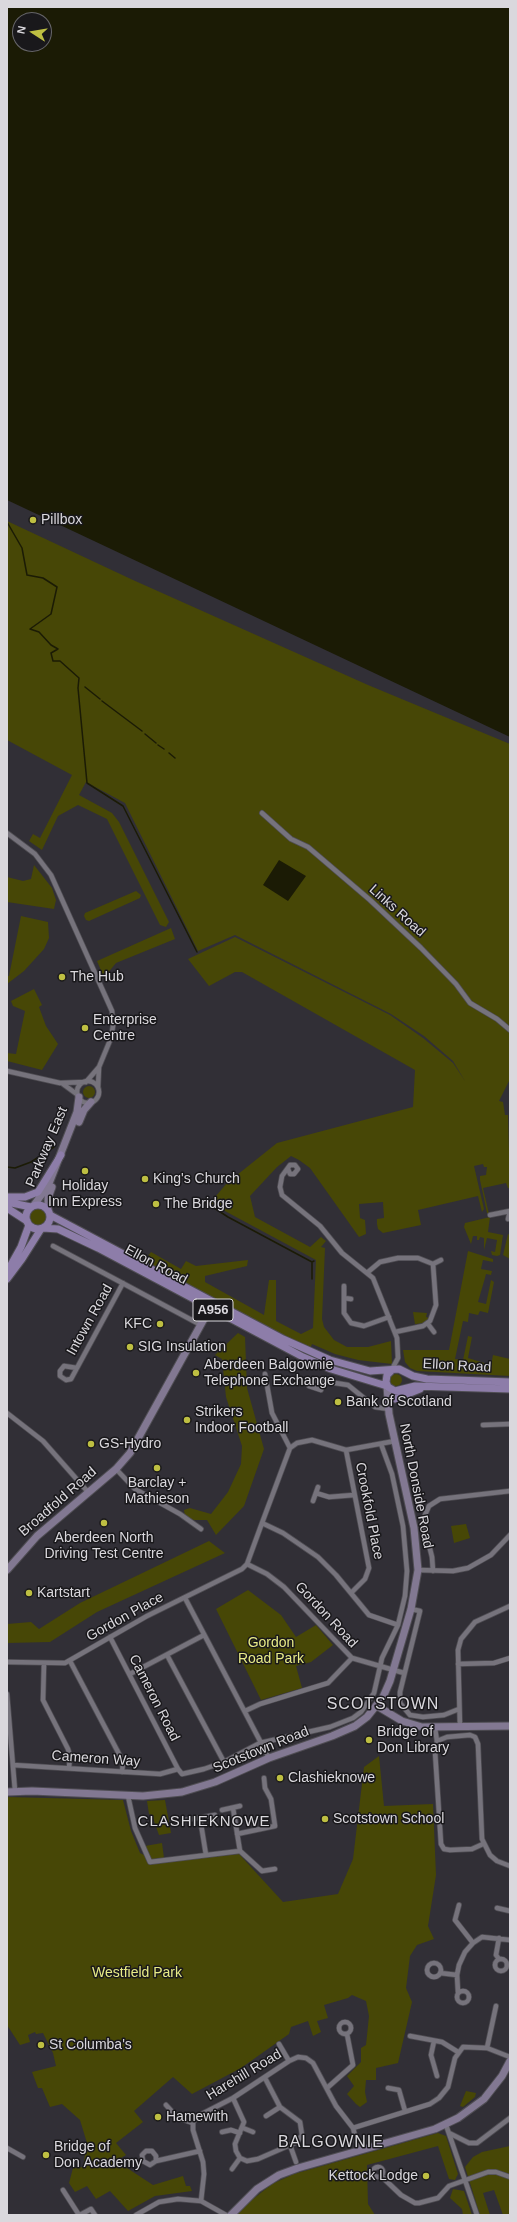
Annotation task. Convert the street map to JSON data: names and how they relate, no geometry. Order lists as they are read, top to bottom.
{
  "streets": {
    "main road": ["Ellon Road", "A956"],
    "street": [
      "Links Road",
      "Parkway East",
      "Intown Road",
      "North Donside Road",
      "Broadfold Road",
      "Crookfold Place",
      "Gordon Road",
      "Gordon Place",
      "Cameron Road",
      "Scotstown Road",
      "Cameron Way",
      "Harehill Road"
    ]
  },
  "crossings": [
    ["Parkway East", "Ellon Road"],
    ["Ellon Road", "A956"],
    ["Ellon Road", "North Donside Road"],
    ["Ellon Road", "Broadfold Road"],
    ["A956", "North Donside Road"],
    ["Intown Road", "Broadfold Road"],
    ["North Donside Road", "Gordon Road"],
    ["North Donside Road", "Scotstown Road"],
    ["Gordon Road", "Gordon Place"],
    ["Gordon Place", "Cameron Road"],
    ["Cameron Road", "Cameron Way"]
  ],
  "districts": ["SCOTSTOWN", "CLASHIEKNOWE", "BALGOWNIE"],
  "parks": ["Gordon Road Park", "Westfield Park"],
  "places": [
    "Pillbox",
    "The Hub",
    "Enterprise Centre",
    "Holiday Inn Express",
    "King's Church",
    "The Bridge",
    "KFC",
    "SIG Insulation",
    "Aberdeen Balgownie Telephone Exchange",
    "Bank of Scotland",
    "Strikers Indoor Football",
    "GS-Hydro",
    "Barclay + Mathieson",
    "Aberdeen North Driving Test Centre",
    "Kartstart",
    "Bridge of Don Library",
    "Clashieknowe",
    "Scotstown School",
    "St Columba's",
    "Hamewith",
    "Bridge of Don Academy",
    "Kettock Lodge"
  ],
  "north": "left"
}
